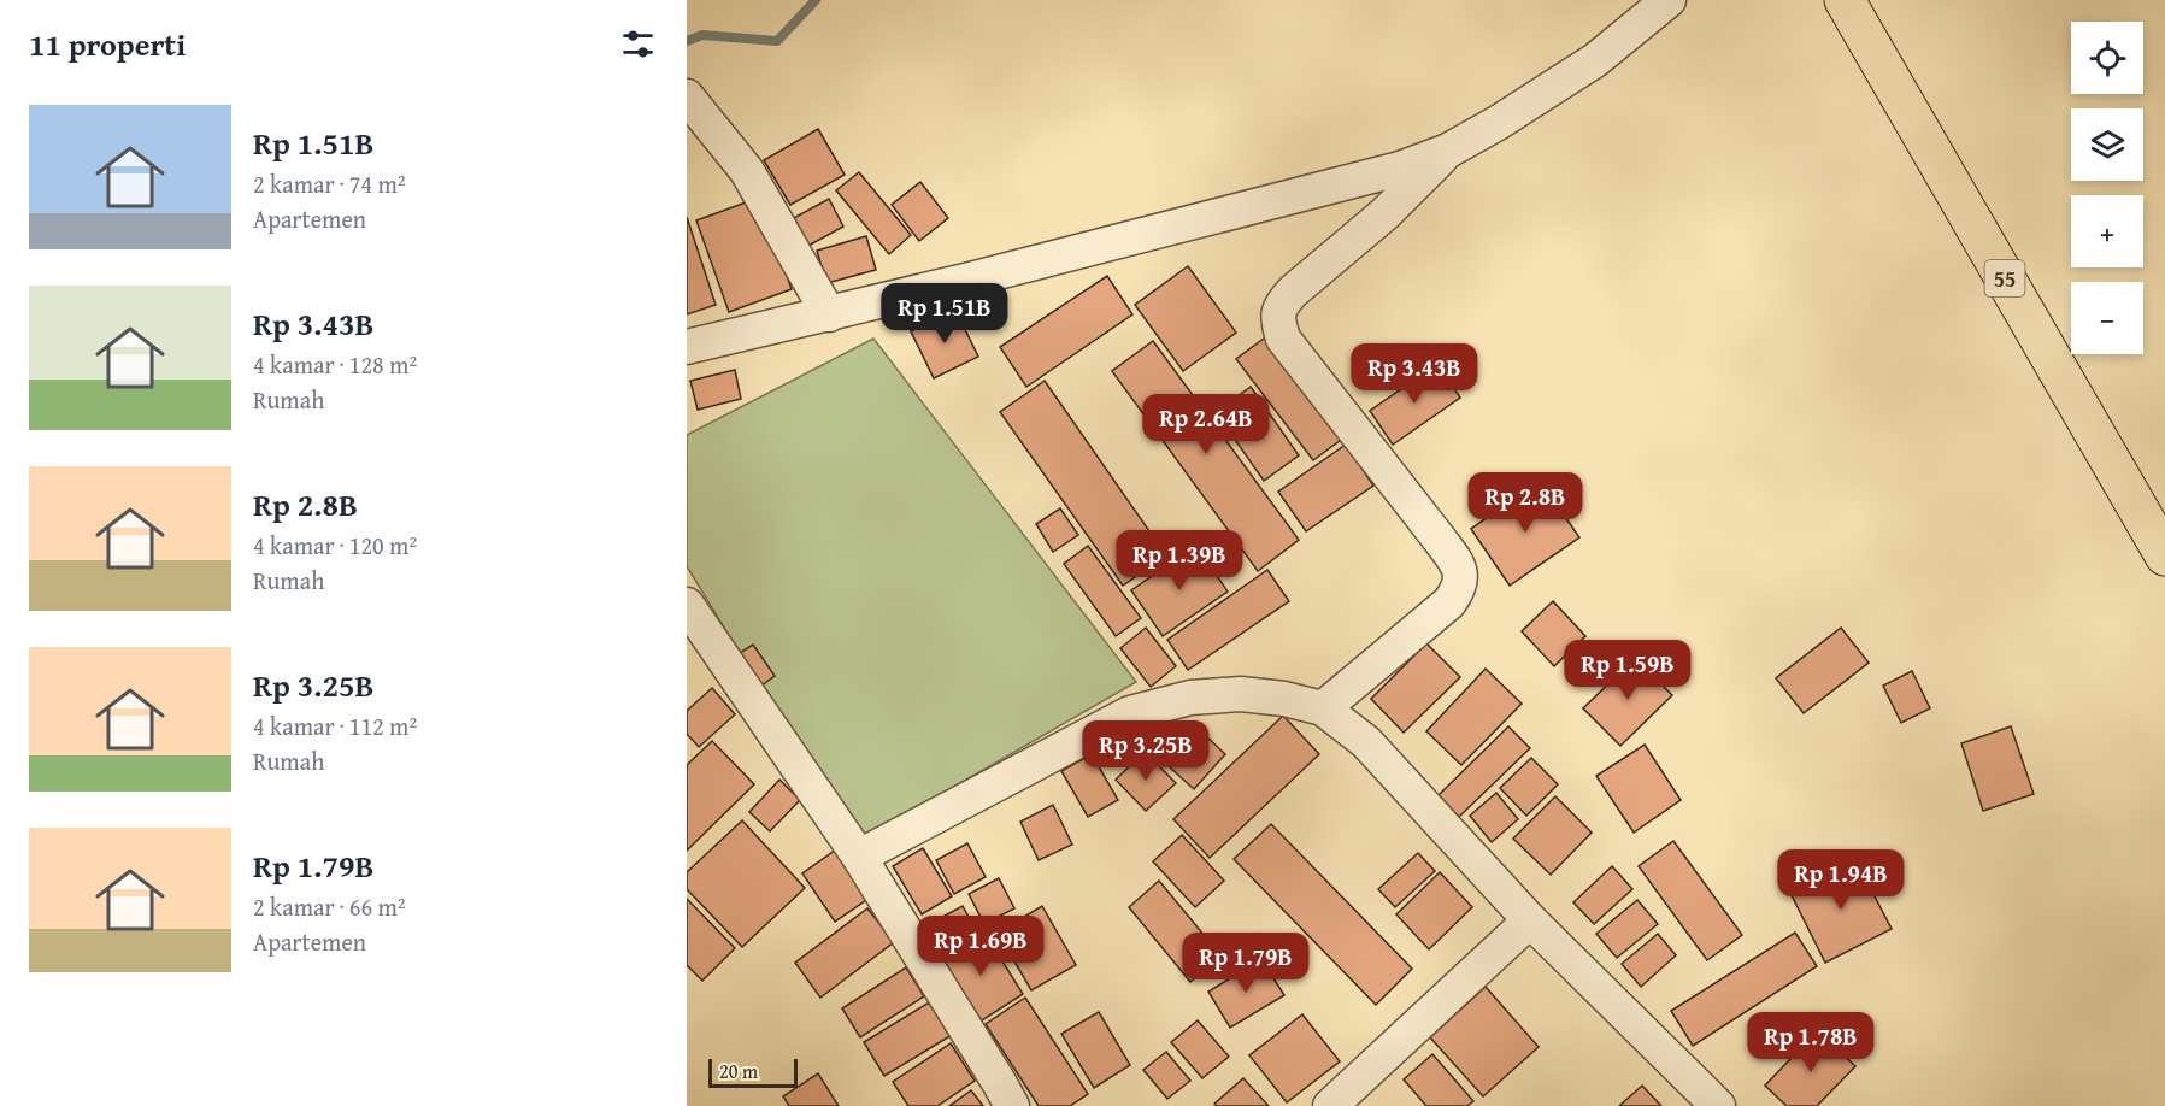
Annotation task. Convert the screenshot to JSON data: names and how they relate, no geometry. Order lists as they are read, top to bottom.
{
  "streets": {
    "highway": ["55"]
  },
  "scale_bar": "20 m",
  "page": {
    "heading": "11 properti",
    "map_buttons": ["+", "−"],
    "list": [
      {
        "name": "Rp 1.51B",
        "note": "2 kamar · 74 m² · Apartemen"
      },
      {
        "name": "Rp 3.43B",
        "note": "4 kamar · 128 m² · Rumah"
      },
      {
        "name": "Rp 2.8B",
        "note": "4 kamar · 120 m² · Rumah"
      },
      {
        "name": "Rp 3.25B",
        "note": "4 kamar · 112 m² · Rumah"
      },
      {
        "name": "Rp 1.79B",
        "note": "2 kamar · 66 m² · Apartemen"
      }
    ],
    "price": [
      "Rp 1.51B",
      "Rp 3.43B",
      "Rp 2.64B",
      "Rp 2.8B",
      "Rp 1.39B",
      "Rp 1.59B",
      "Rp 3.25B",
      "Rp 1.94B",
      "Rp 1.69B",
      "Rp 1.79B",
      "Rp 1.78B"
    ],
    "scale": "20 m"
  }
}
